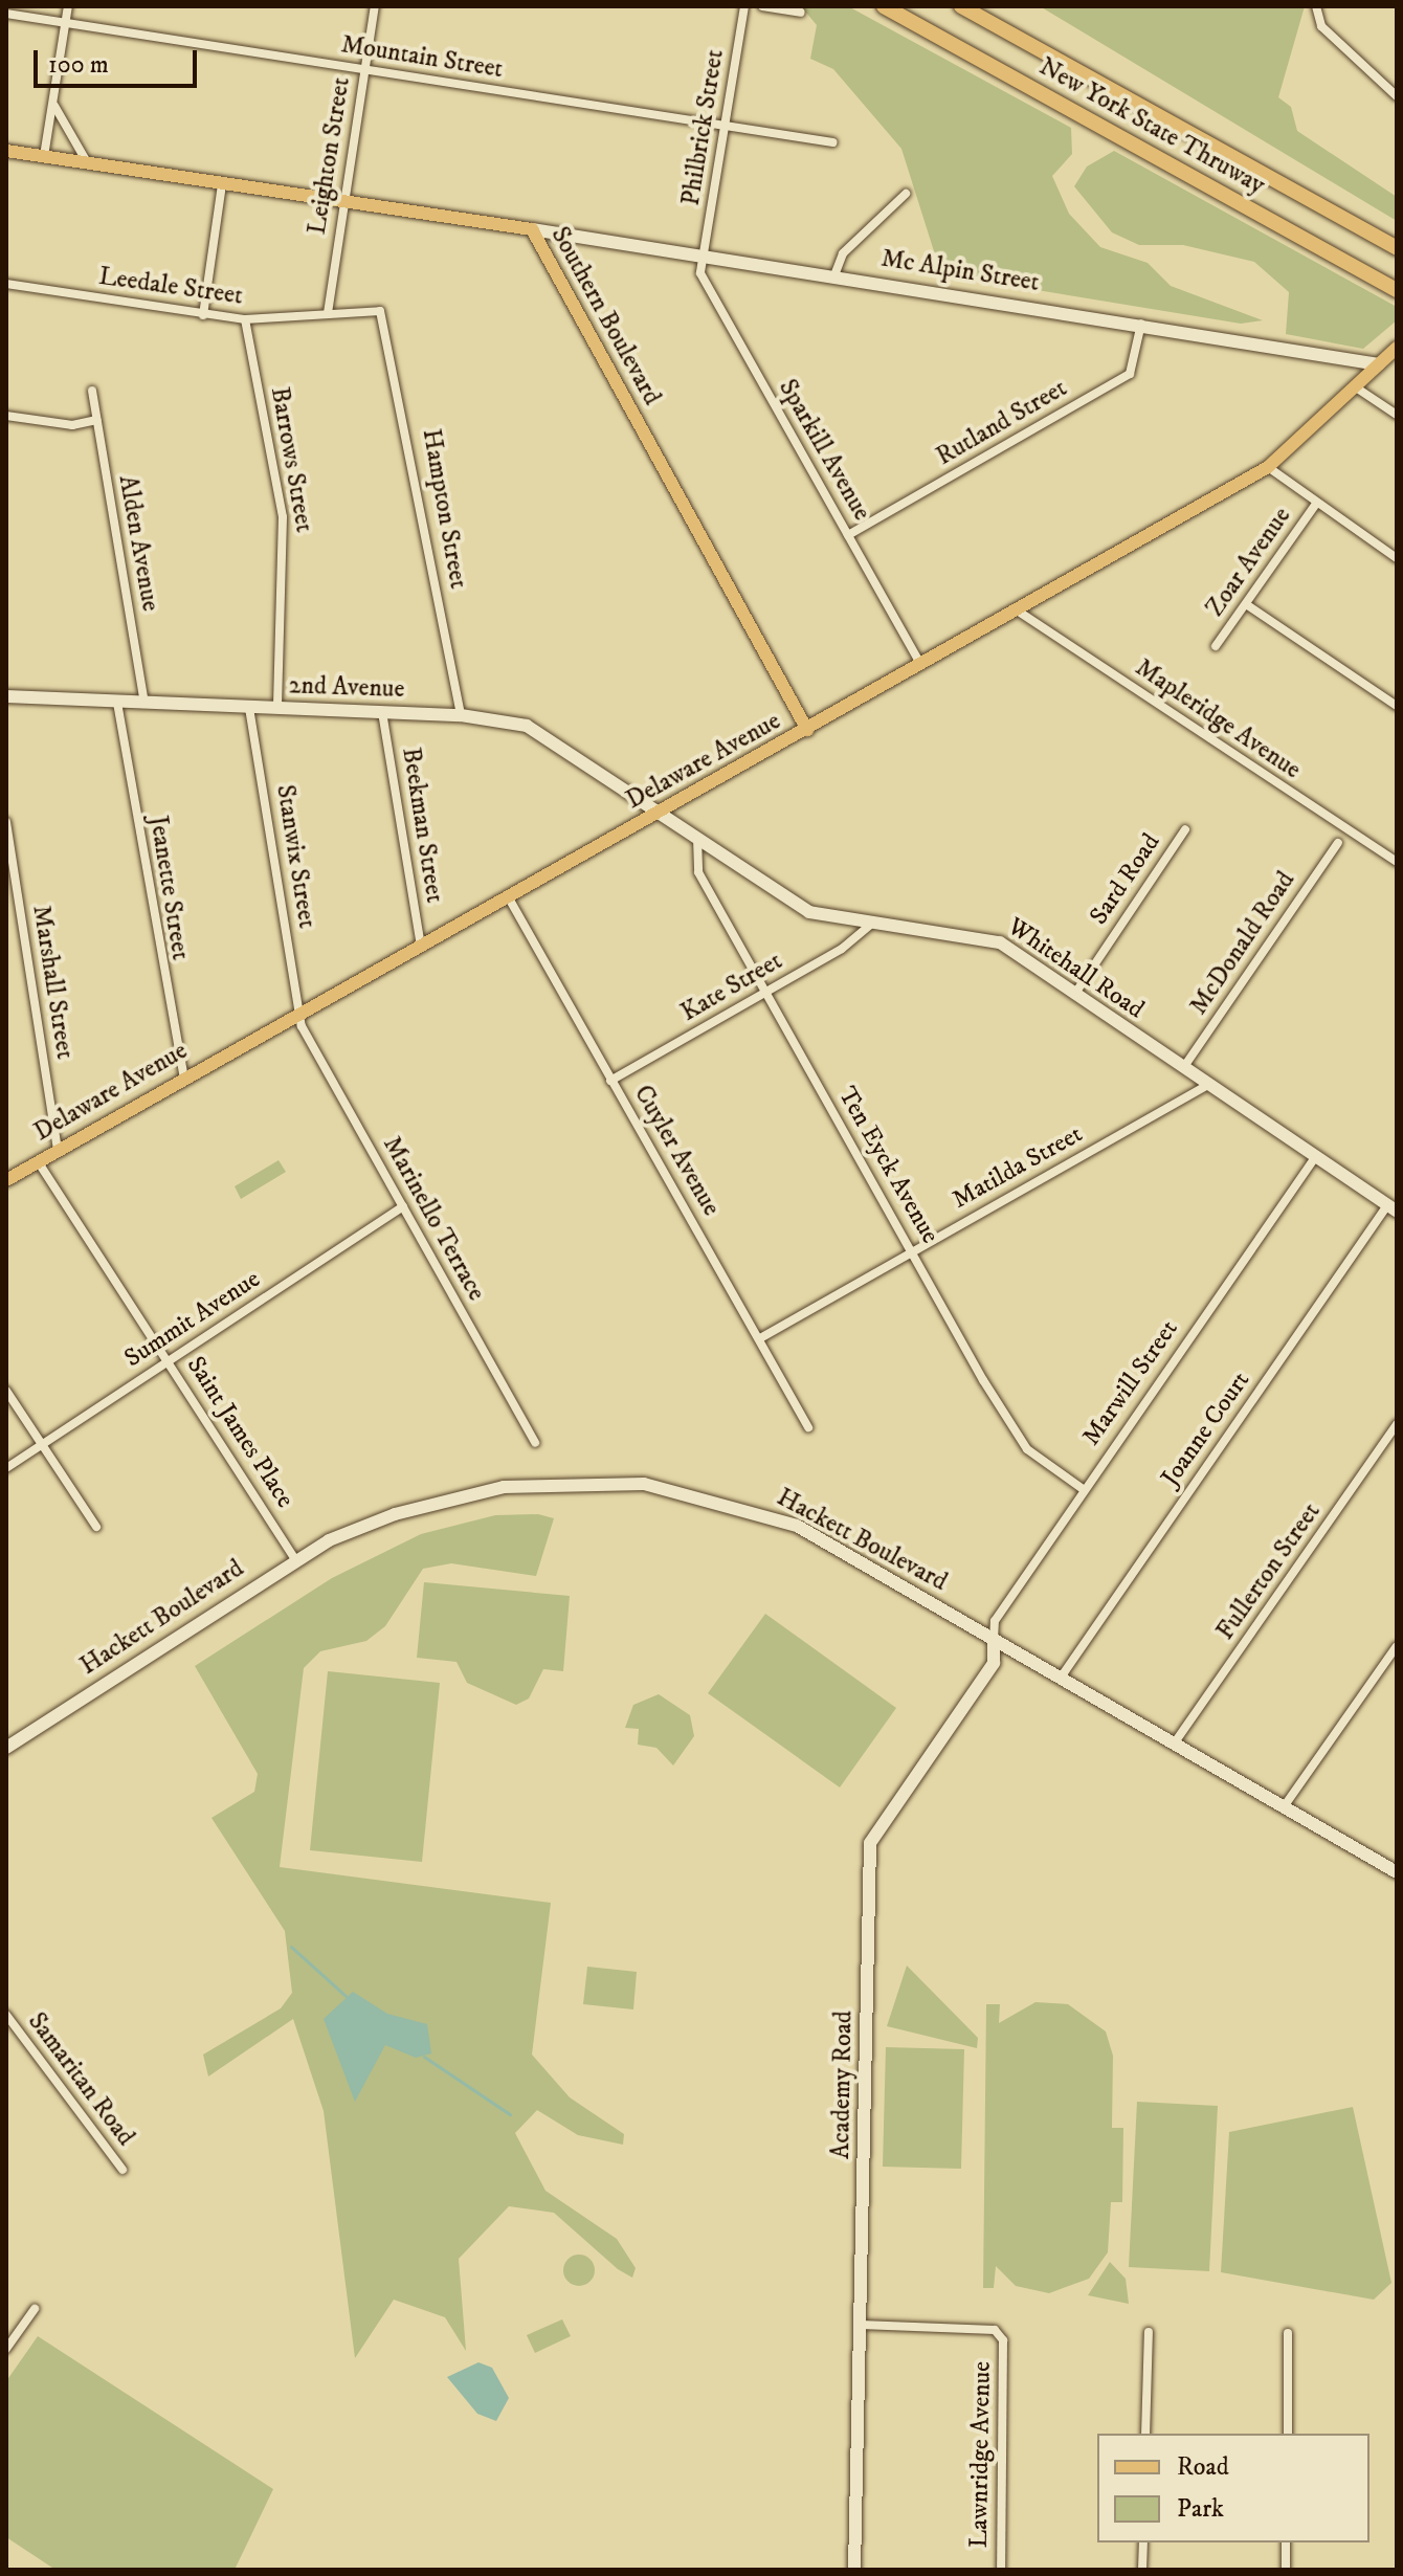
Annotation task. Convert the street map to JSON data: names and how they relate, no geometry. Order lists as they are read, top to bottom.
{
  "streets": {
    "highway": ["New York State Thruway"],
    "main road": ["Southern Boulevard", "Delaware Avenue"],
    "street": [
      "Mountain Street",
      "Philbrick Street",
      "Leighton Street",
      "Mc Alpin Street",
      "Leedale Street",
      "Rutland Street",
      "Sparkill Avenue",
      "Barrows Street",
      "Hampton Street",
      "Alden Avenue",
      "Zoar Avenue",
      "2nd Avenue",
      "Mapleridge Avenue",
      "Beekman Street",
      "Stanwix Street",
      "Sard Road",
      "Jeanette Street",
      "McDonald Road",
      "Whitehall Road",
      "Marshall Street",
      "Kate Street",
      "Cuyler Avenue",
      "Ten Eyck Avenue",
      "Matilda Street",
      "Marinello Terrace",
      "Summit Avenue",
      "Marwill Street",
      "Joanne Court",
      "Saint James Place",
      "Hackett Boulevard",
      "Fullerton Street",
      "Samaritan Road",
      "Academy Road",
      "Lawnridge Avenue"
    ]
  },
  "crossings": [
    ["Mountain Street", "Philbrick Street"],
    ["Mountain Street", "Leighton Street"],
    ["Philbrick Street", "Mc Alpin Street"],
    ["Philbrick Street", "Sparkill Avenue"],
    ["Leighton Street", "Leedale Street"],
    ["Leighton Street", "Southern Boulevard"],
    ["Mc Alpin Street", "Southern Boulevard"],
    ["Mc Alpin Street", "Rutland Street"],
    ["Mc Alpin Street", "Sparkill Avenue"],
    ["Mc Alpin Street", "Delaware Avenue"],
    ["Leedale Street", "Barrows Street"],
    ["Leedale Street", "Hampton Street"],
    ["Southern Boulevard", "Delaware Avenue"],
    ["Rutland Street", "Sparkill Avenue"],
    ["Sparkill Avenue", "Delaware Avenue"],
    ["Barrows Street", "2nd Avenue"],
    ["Hampton Street", "2nd Avenue"],
    ["Alden Avenue", "2nd Avenue"],
    ["2nd Avenue", "Delaware Avenue"],
    ["2nd Avenue", "Beekman Street"],
    ["2nd Avenue", "Stanwix Street"],
    ["2nd Avenue", "Jeanette Street"],
    ["2nd Avenue", "Whitehall Road"],
    ["Mapleridge Avenue", "Delaware Avenue"],
    ["Delaware Avenue", "Beekman Street"],
    ["Delaware Avenue", "Stanwix Street"],
    ["Delaware Avenue", "Jeanette Street"],
    ["Delaware Avenue", "Whitehall Road"],
    ["Delaware Avenue", "Marshall Street"],
    ["Delaware Avenue", "Cuyler Avenue"],
    ["Delaware Avenue", "Marinello Terrace"],
    ["Delaware Avenue", "Saint James Place"],
    ["Stanwix Street", "Marinello Terrace"],
    ["Sard Road", "Whitehall Road"],
    ["McDonald Road", "Whitehall Road"],
    ["Whitehall Road", "Kate Street"],
    ["Whitehall Road", "Ten Eyck Avenue"],
    ["Whitehall Road", "Matilda Street"],
    ["Whitehall Road", "Marwill Street"],
    ["Whitehall Road", "Joanne Court"],
    ["Kate Street", "Cuyler Avenue"],
    ["Kate Street", "Ten Eyck Avenue"],
    ["Cuyler Avenue", "Matilda Street"],
    ["Ten Eyck Avenue", "Matilda Street"],
    ["Ten Eyck Avenue", "Marwill Street"],
    ["Marinello Terrace", "Summit Avenue"],
    ["Summit Avenue", "Saint James Place"],
    ["Marwill Street", "Hackett Boulevard"],
    ["Marwill Street", "Academy Road"],
    ["Joanne Court", "Hackett Boulevard"],
    ["Saint James Place", "Hackett Boulevard"],
    ["Hackett Boulevard", "Fullerton Street"],
    ["Hackett Boulevard", "Academy Road"],
    ["Academy Road", "Lawnridge Avenue"]
  ],
  "legend": ["Road", "Park"],
  "scale_bar": "100 m"
}
